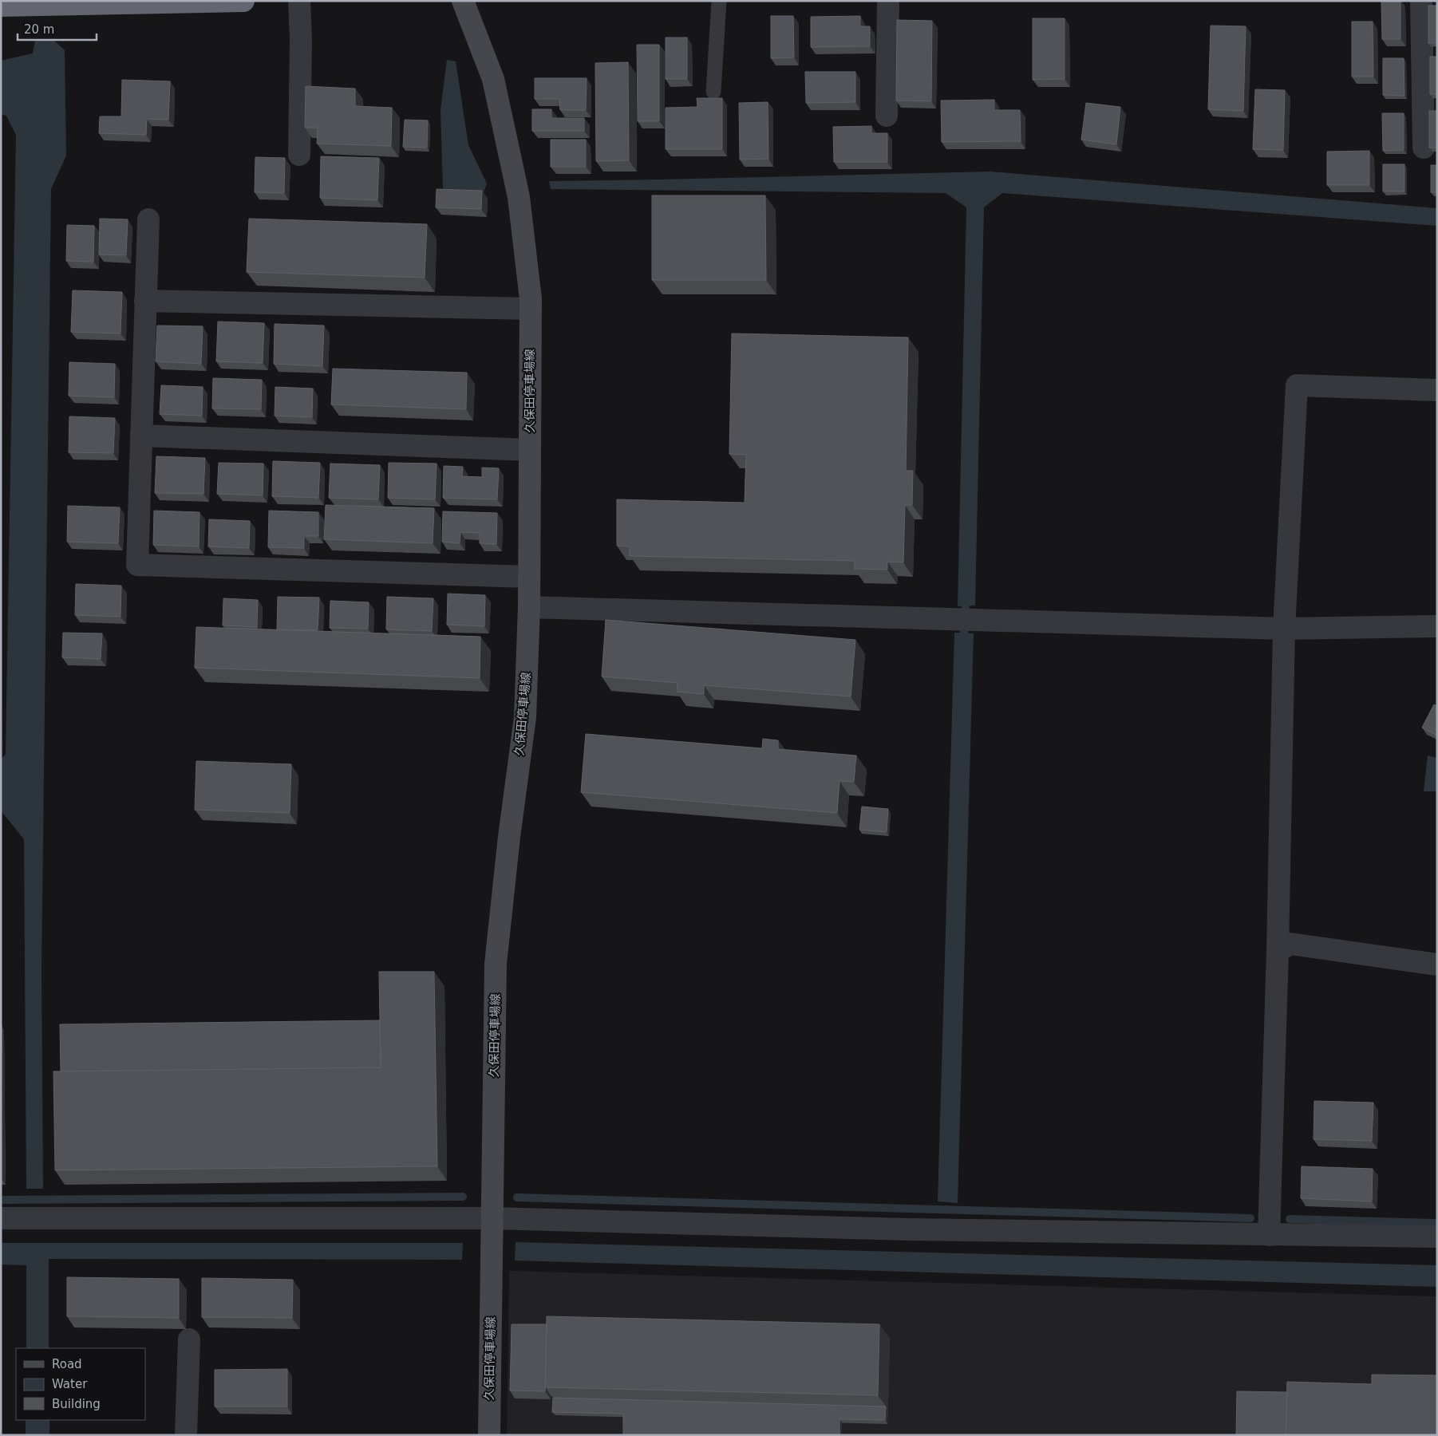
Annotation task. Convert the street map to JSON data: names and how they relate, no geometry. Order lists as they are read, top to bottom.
{
  "streets": {
    "main road": ["久保田停車場線"]
  },
  "legend": ["Road", "Water", "Building"],
  "scale_bar": "20 m"
}
